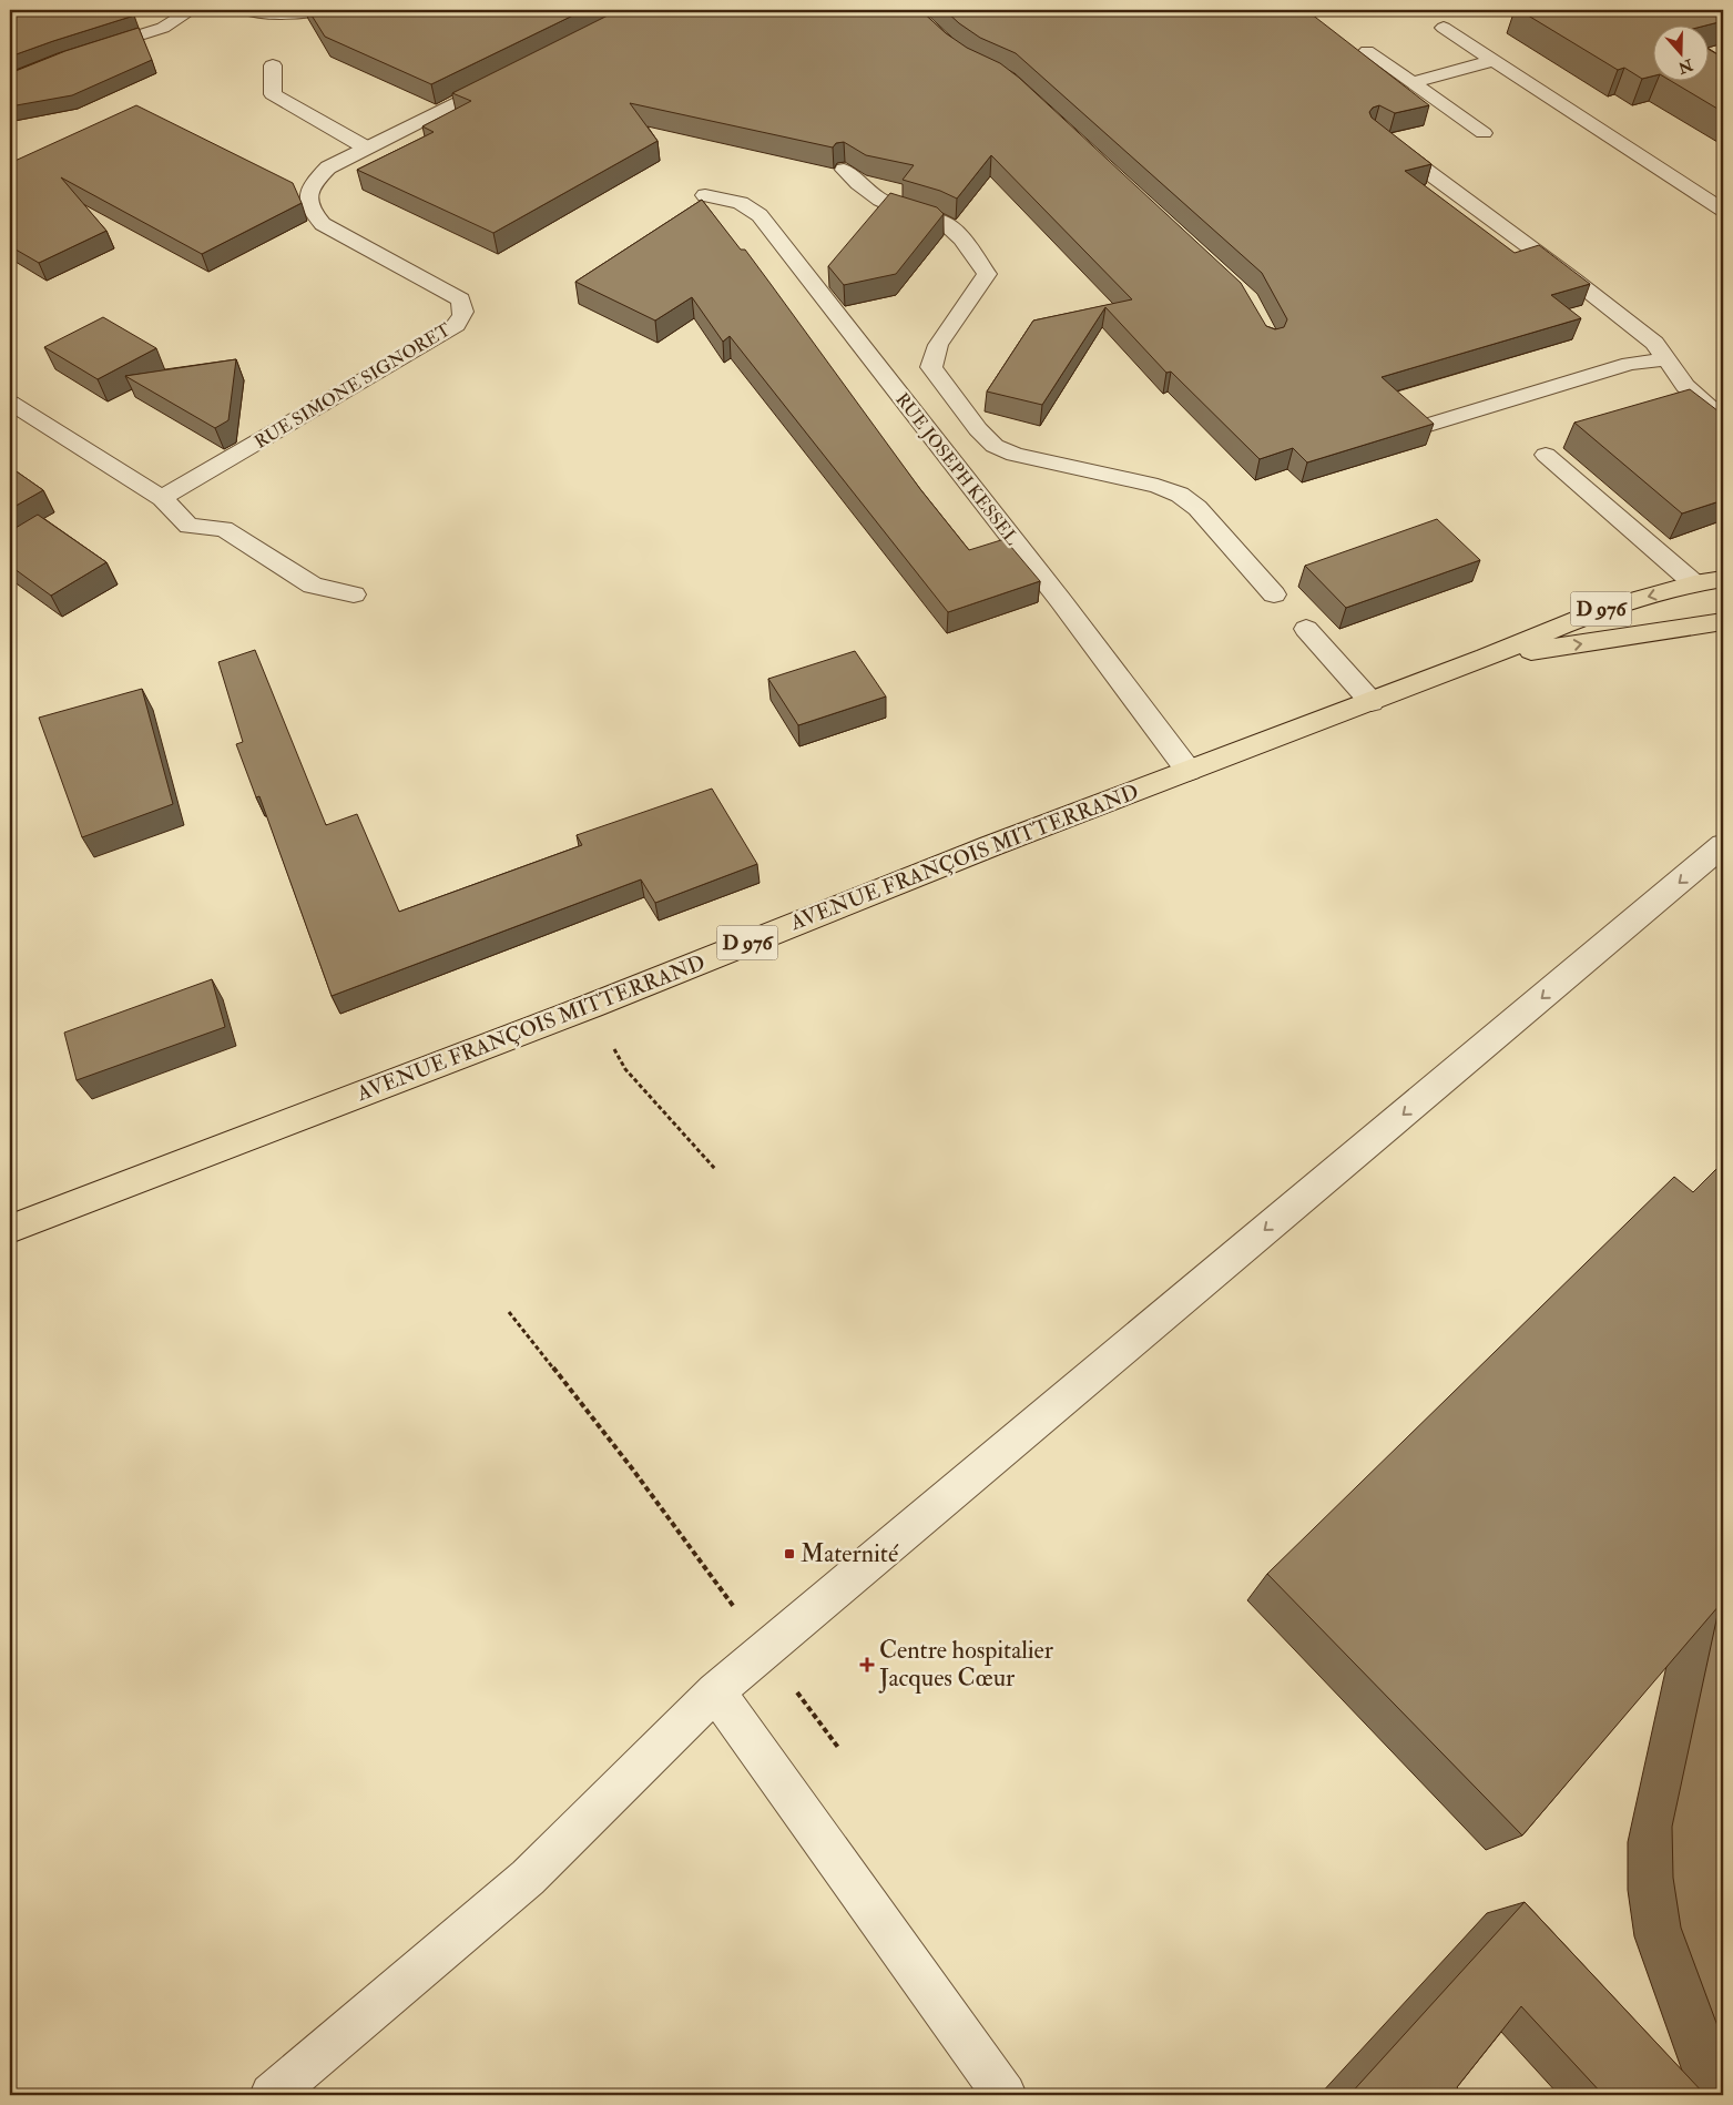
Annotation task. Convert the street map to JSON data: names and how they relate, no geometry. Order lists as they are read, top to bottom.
{
  "streets": {
    "main road": ["D 976", "AVENUE FRANÇOIS MITTERRAND"],
    "street": ["RUE SIMONE SIGNORET", "RUE JOSEPH KESSEL"]
  },
  "crossings": [
    ["RUE JOSEPH KESSEL", "AVENUE FRANÇOIS MITTERRAND"]
  ],
  "places": {
    "transit": ["Maternité"],
    "health": ["Centre hospitalier Jacques Cœur"]
  },
  "north": "bottom"
}
